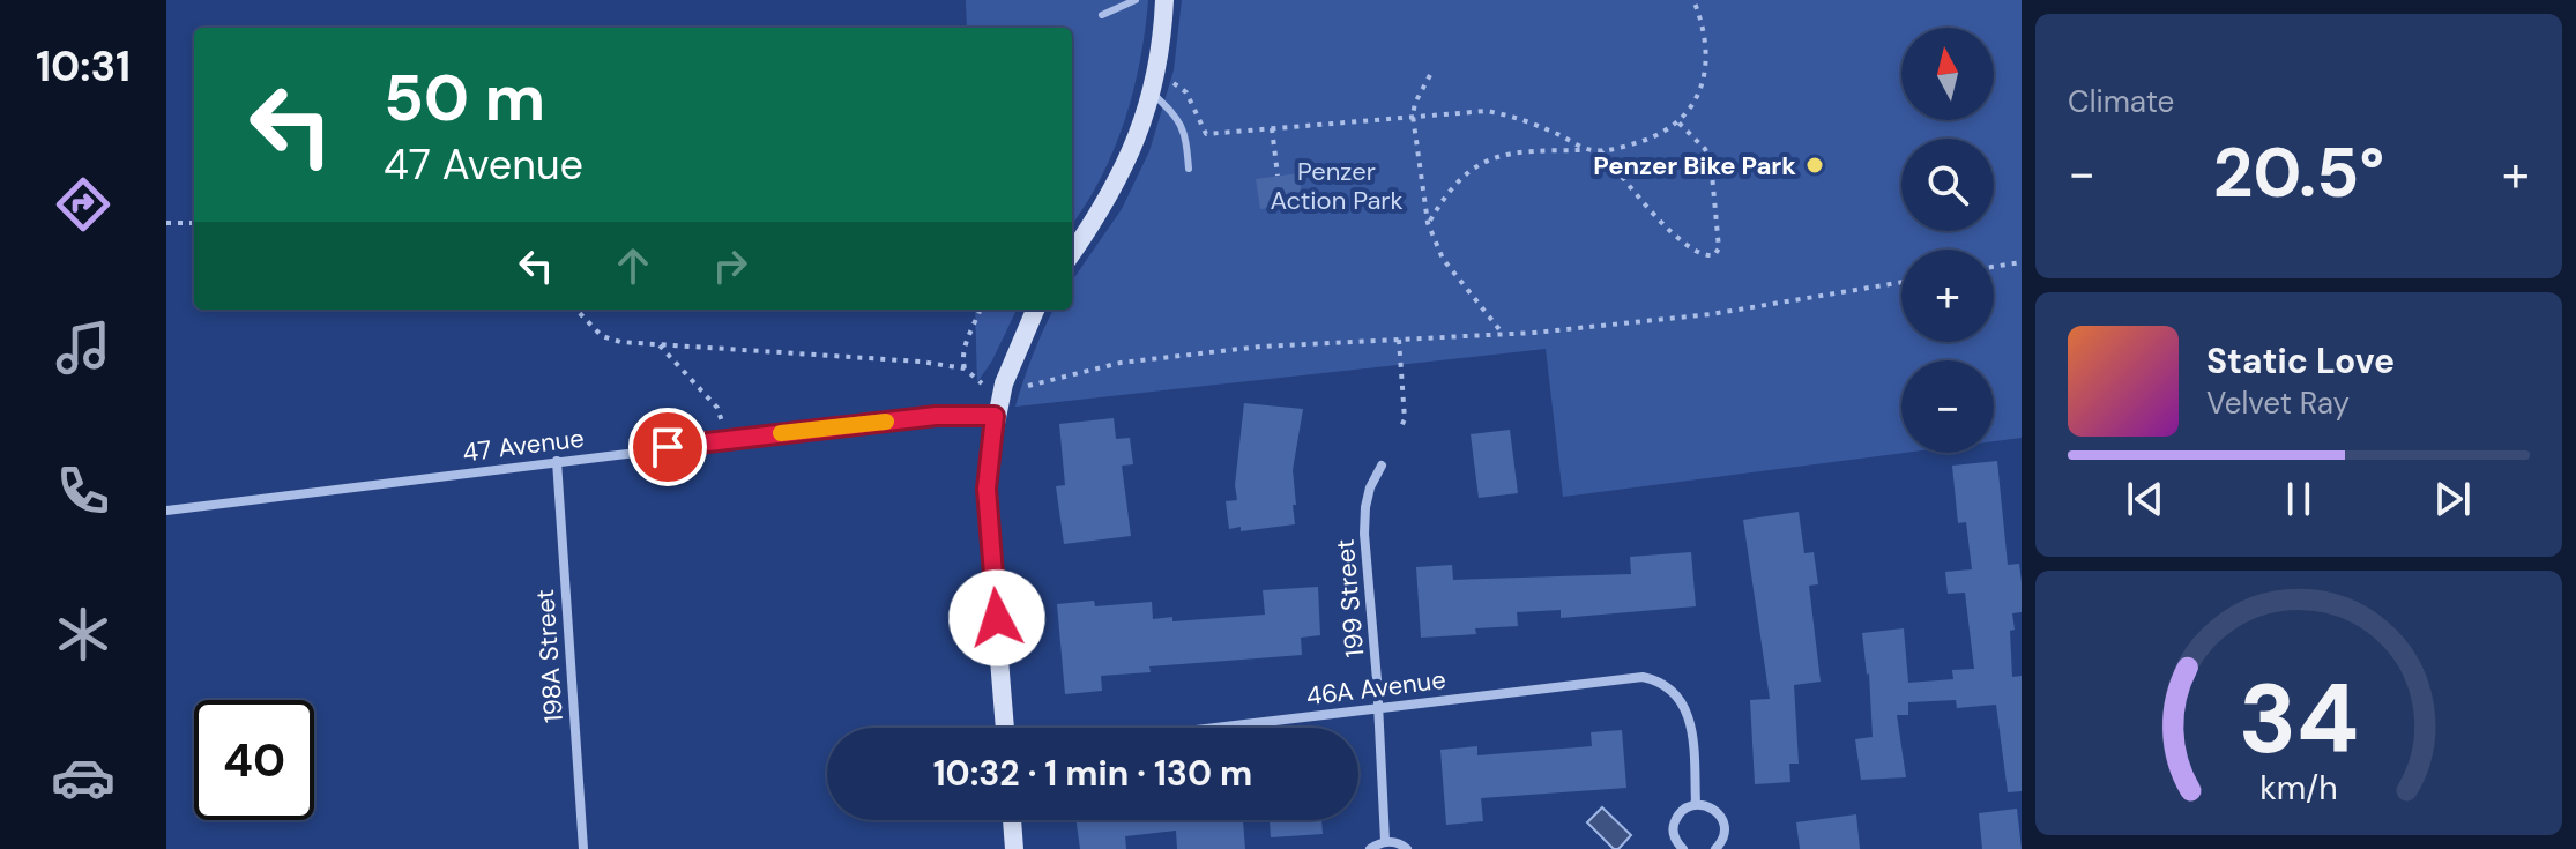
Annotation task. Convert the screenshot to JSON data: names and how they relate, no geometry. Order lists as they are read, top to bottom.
{
  "streets": {
    "street": [
      "47 Avenue",
      "199 Street",
      "198A Street",
      "46A Avenue"
    ]
  },
  "crossings": [
    ["47 Avenue", "198A Street"],
    ["199 Street", "46A Avenue"]
  ],
  "parks": ["Penzer Action Park"],
  "places": ["Penzer Bike Park"],
  "north": "top",
  "page": {
    "tabs": "10:31",
    "tile": "Climate",
    "map_buttons": ["+", "−"],
    "turn": ["50 m", "47 Avenue"],
    "heat": ["−", "20.5°", "+"],
    "song": ["Static Love", "Velvet Ray"],
    "limit": "40",
    "trip": "10:32 · 1 min · 130 m",
    "gauge": ["34", "km/h"]
  }
}
